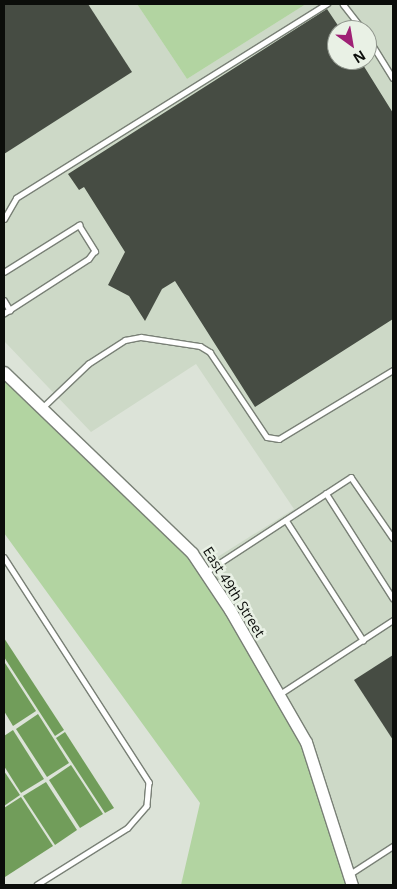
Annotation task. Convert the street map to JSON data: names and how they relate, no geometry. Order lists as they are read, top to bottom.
{
  "streets": {
    "street": ["East 49th Street"]
  },
  "north": "bottom right"
}
